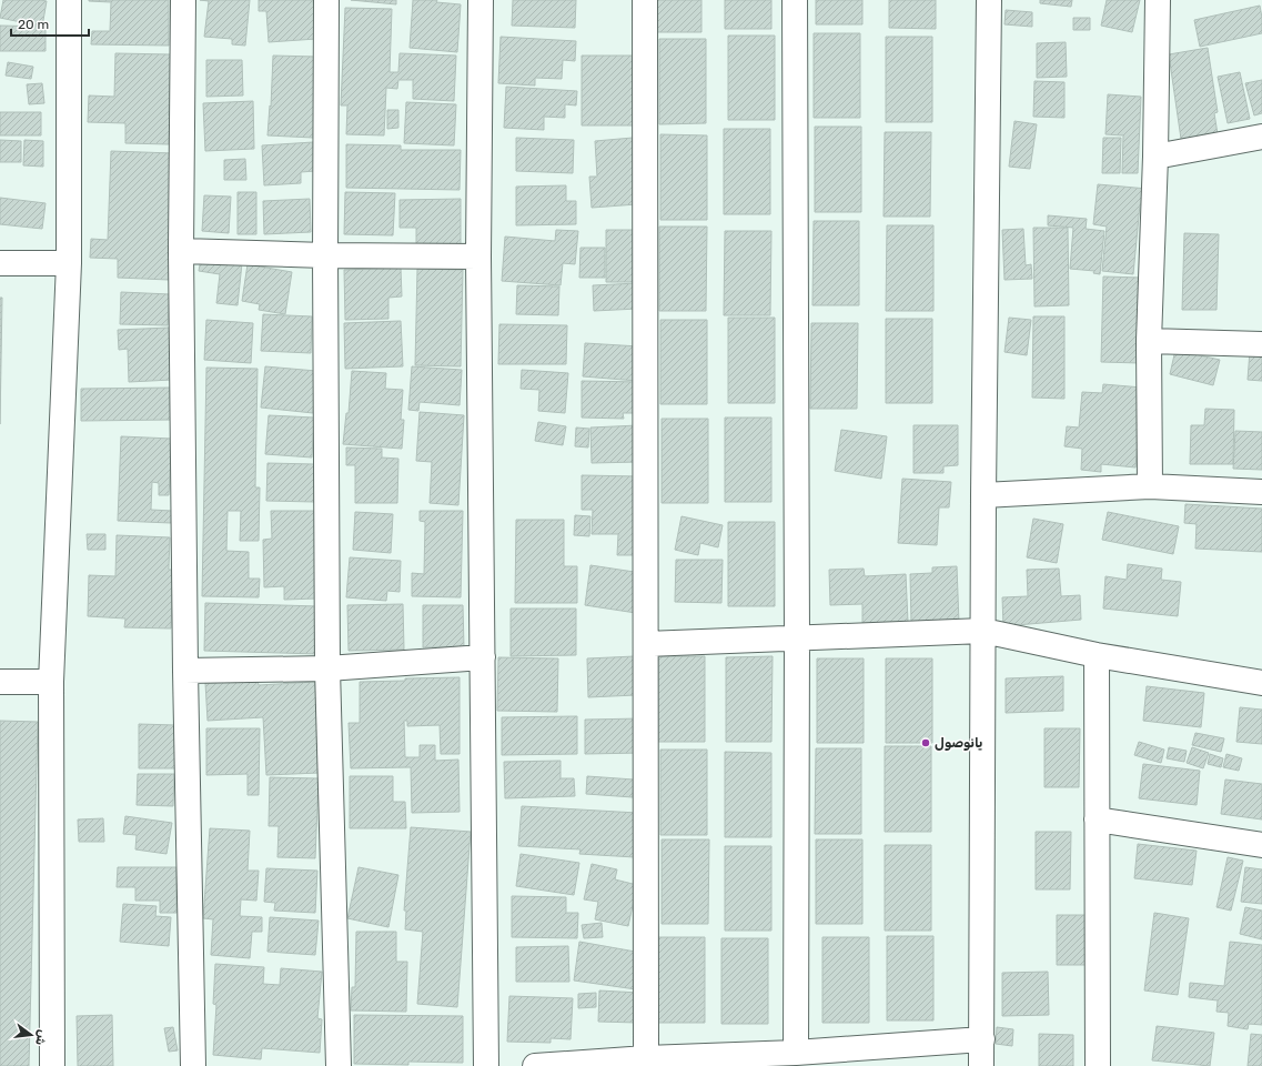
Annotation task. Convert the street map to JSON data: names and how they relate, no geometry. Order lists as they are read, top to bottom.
{
  "places": ["يانوصول"],
  "scale_bar": "20 m",
  "north": "right"
}
